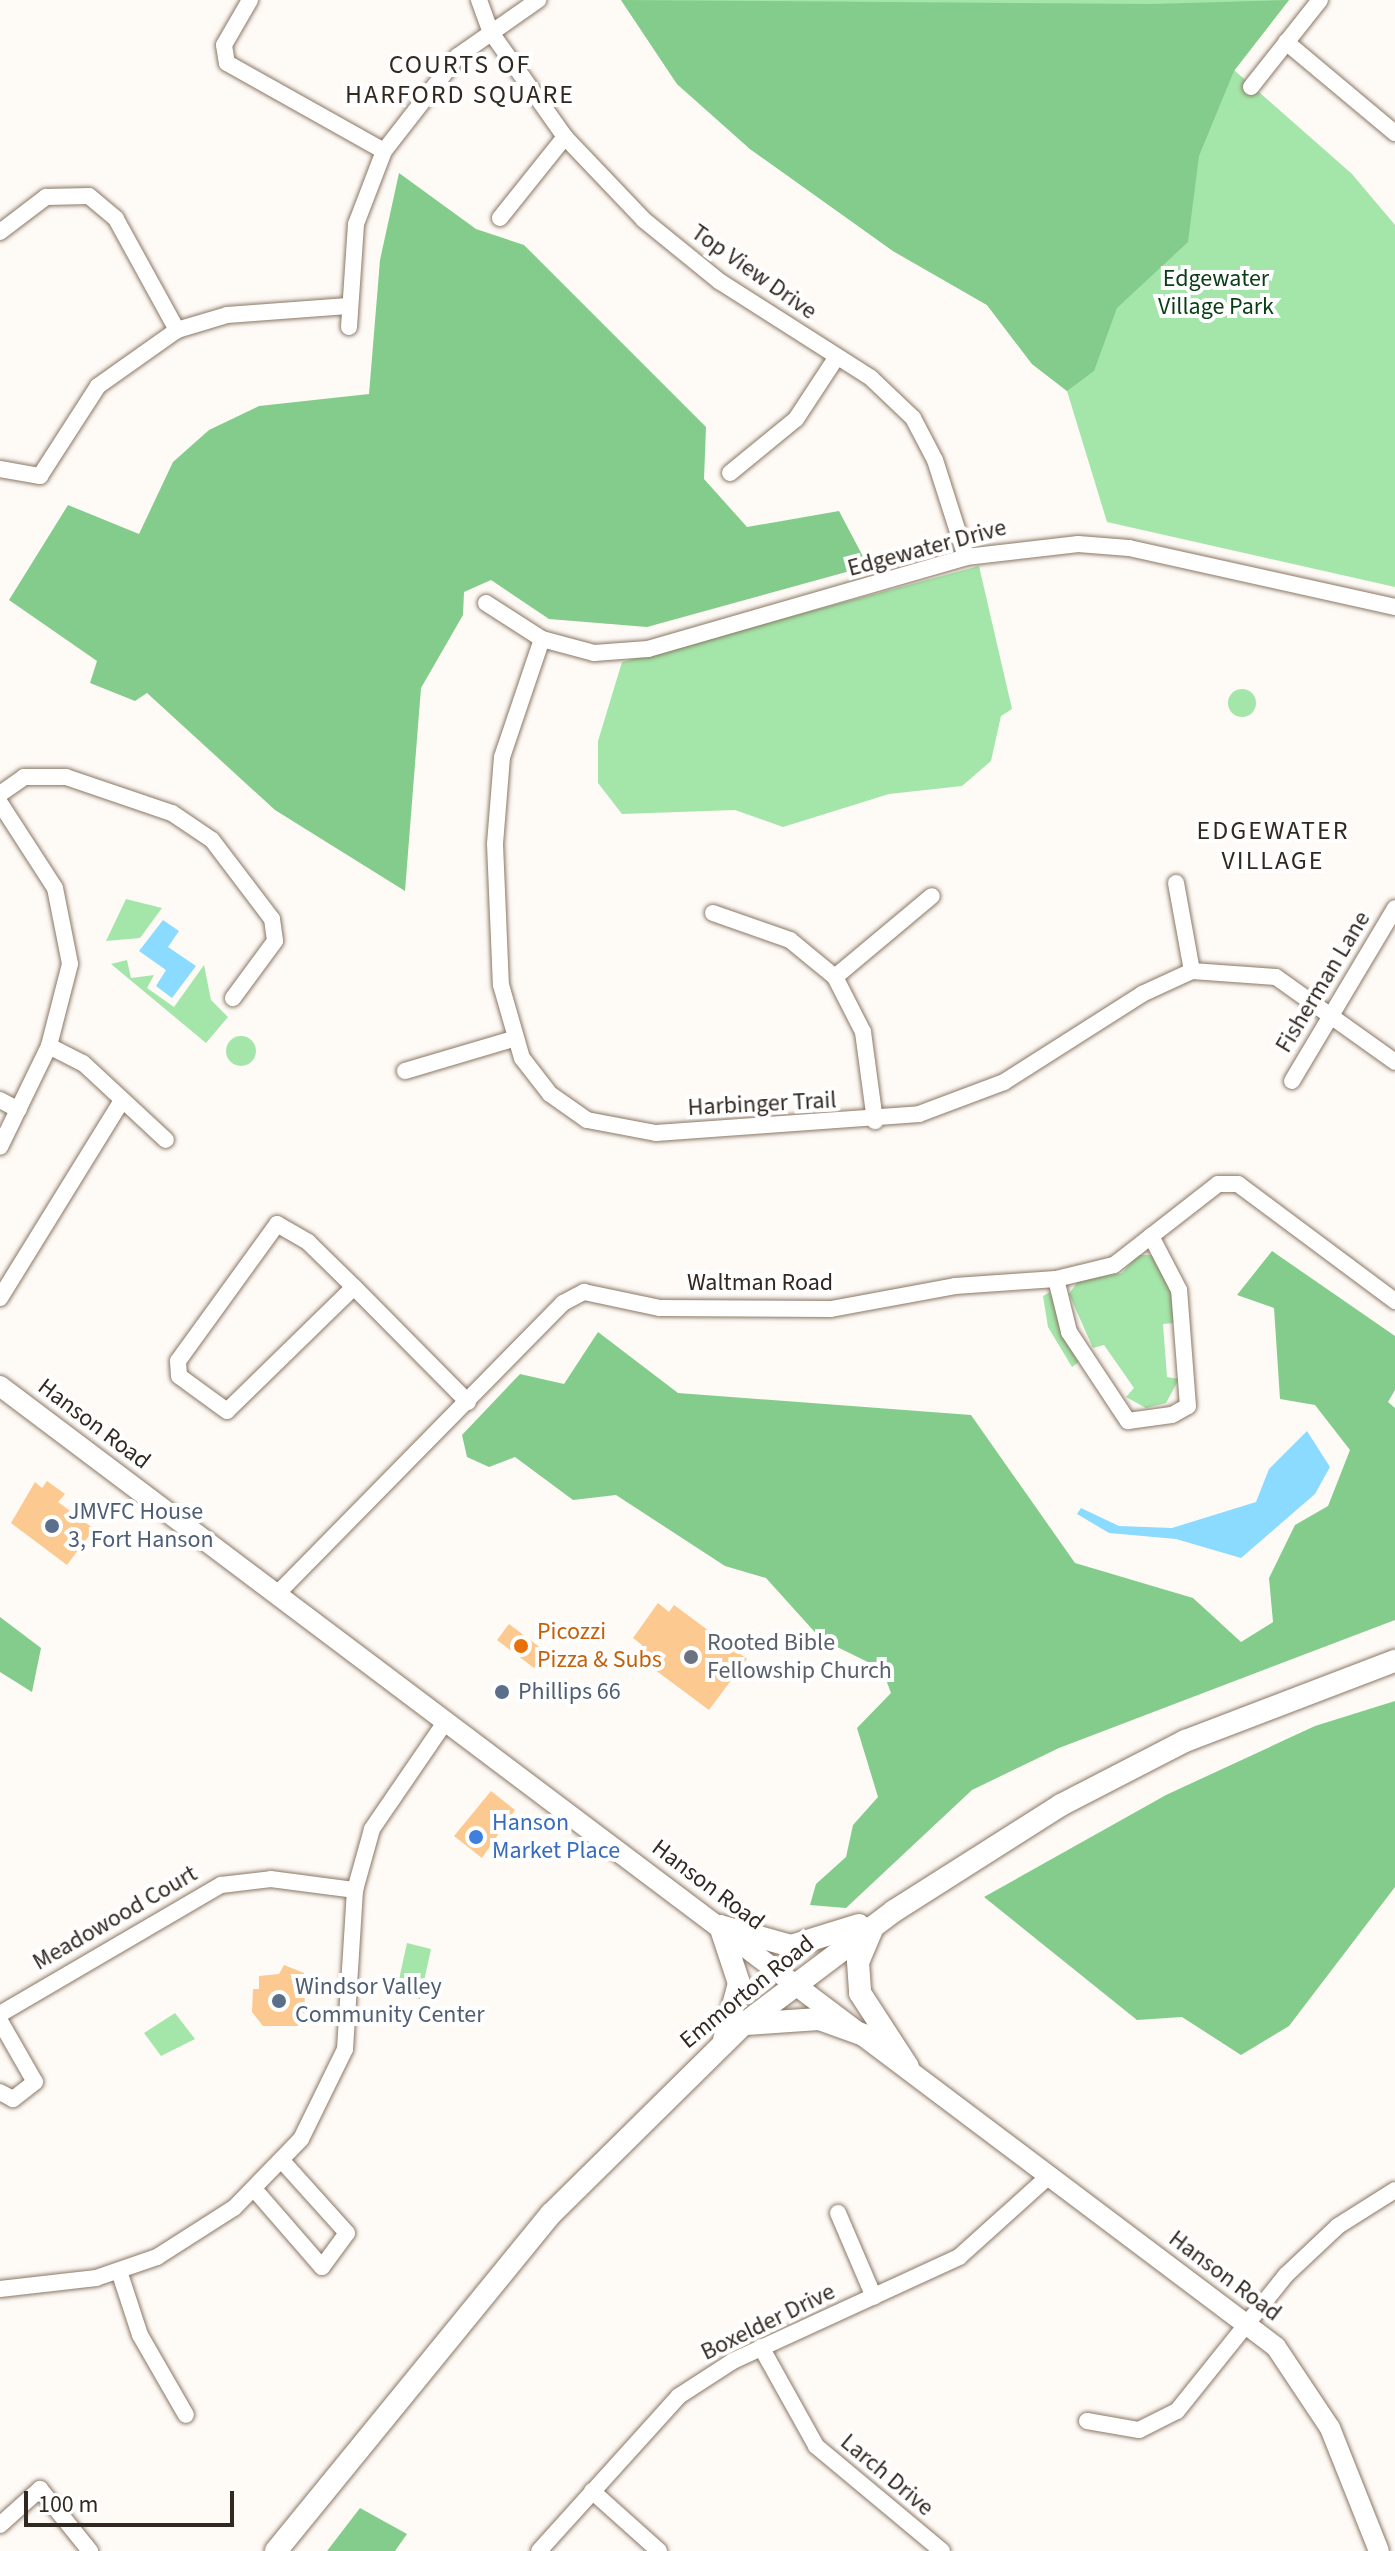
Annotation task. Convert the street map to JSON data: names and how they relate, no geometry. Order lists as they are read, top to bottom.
{
  "streets": {
    "main road": ["Emmorton Road"],
    "street": [
      "Top View Drive",
      "Edgewater Drive",
      "Fisherman Lane",
      "Harbinger Trail",
      "Waltman Road",
      "Hanson Road",
      "Meadowood Court",
      "Boxelder Drive",
      "Larch Drive"
    ]
  },
  "crossings": [
    ["Top View Drive", "Edgewater Drive"],
    ["Edgewater Drive", "Harbinger Trail"],
    ["Waltman Road", "Hanson Road"],
    ["Hanson Road", "Emmorton Road"],
    ["Hanson Road", "Boxelder Drive"],
    ["Boxelder Drive", "Larch Drive"]
  ],
  "districts": ["COURTS OF HARFORD SQUARE", "EDGEWATER VILLAGE"],
  "parks": ["Edgewater Village Park"],
  "places": [
    "JMVFC House 3, Fort Hanson",
    "Picozzi Pizza & Subs",
    "Rooted Bible Fellowship Church",
    "Phillips 66",
    "Hanson Market Place",
    "Windsor Valley Community Center"
  ],
  "scale_bar": "100 m"
}
